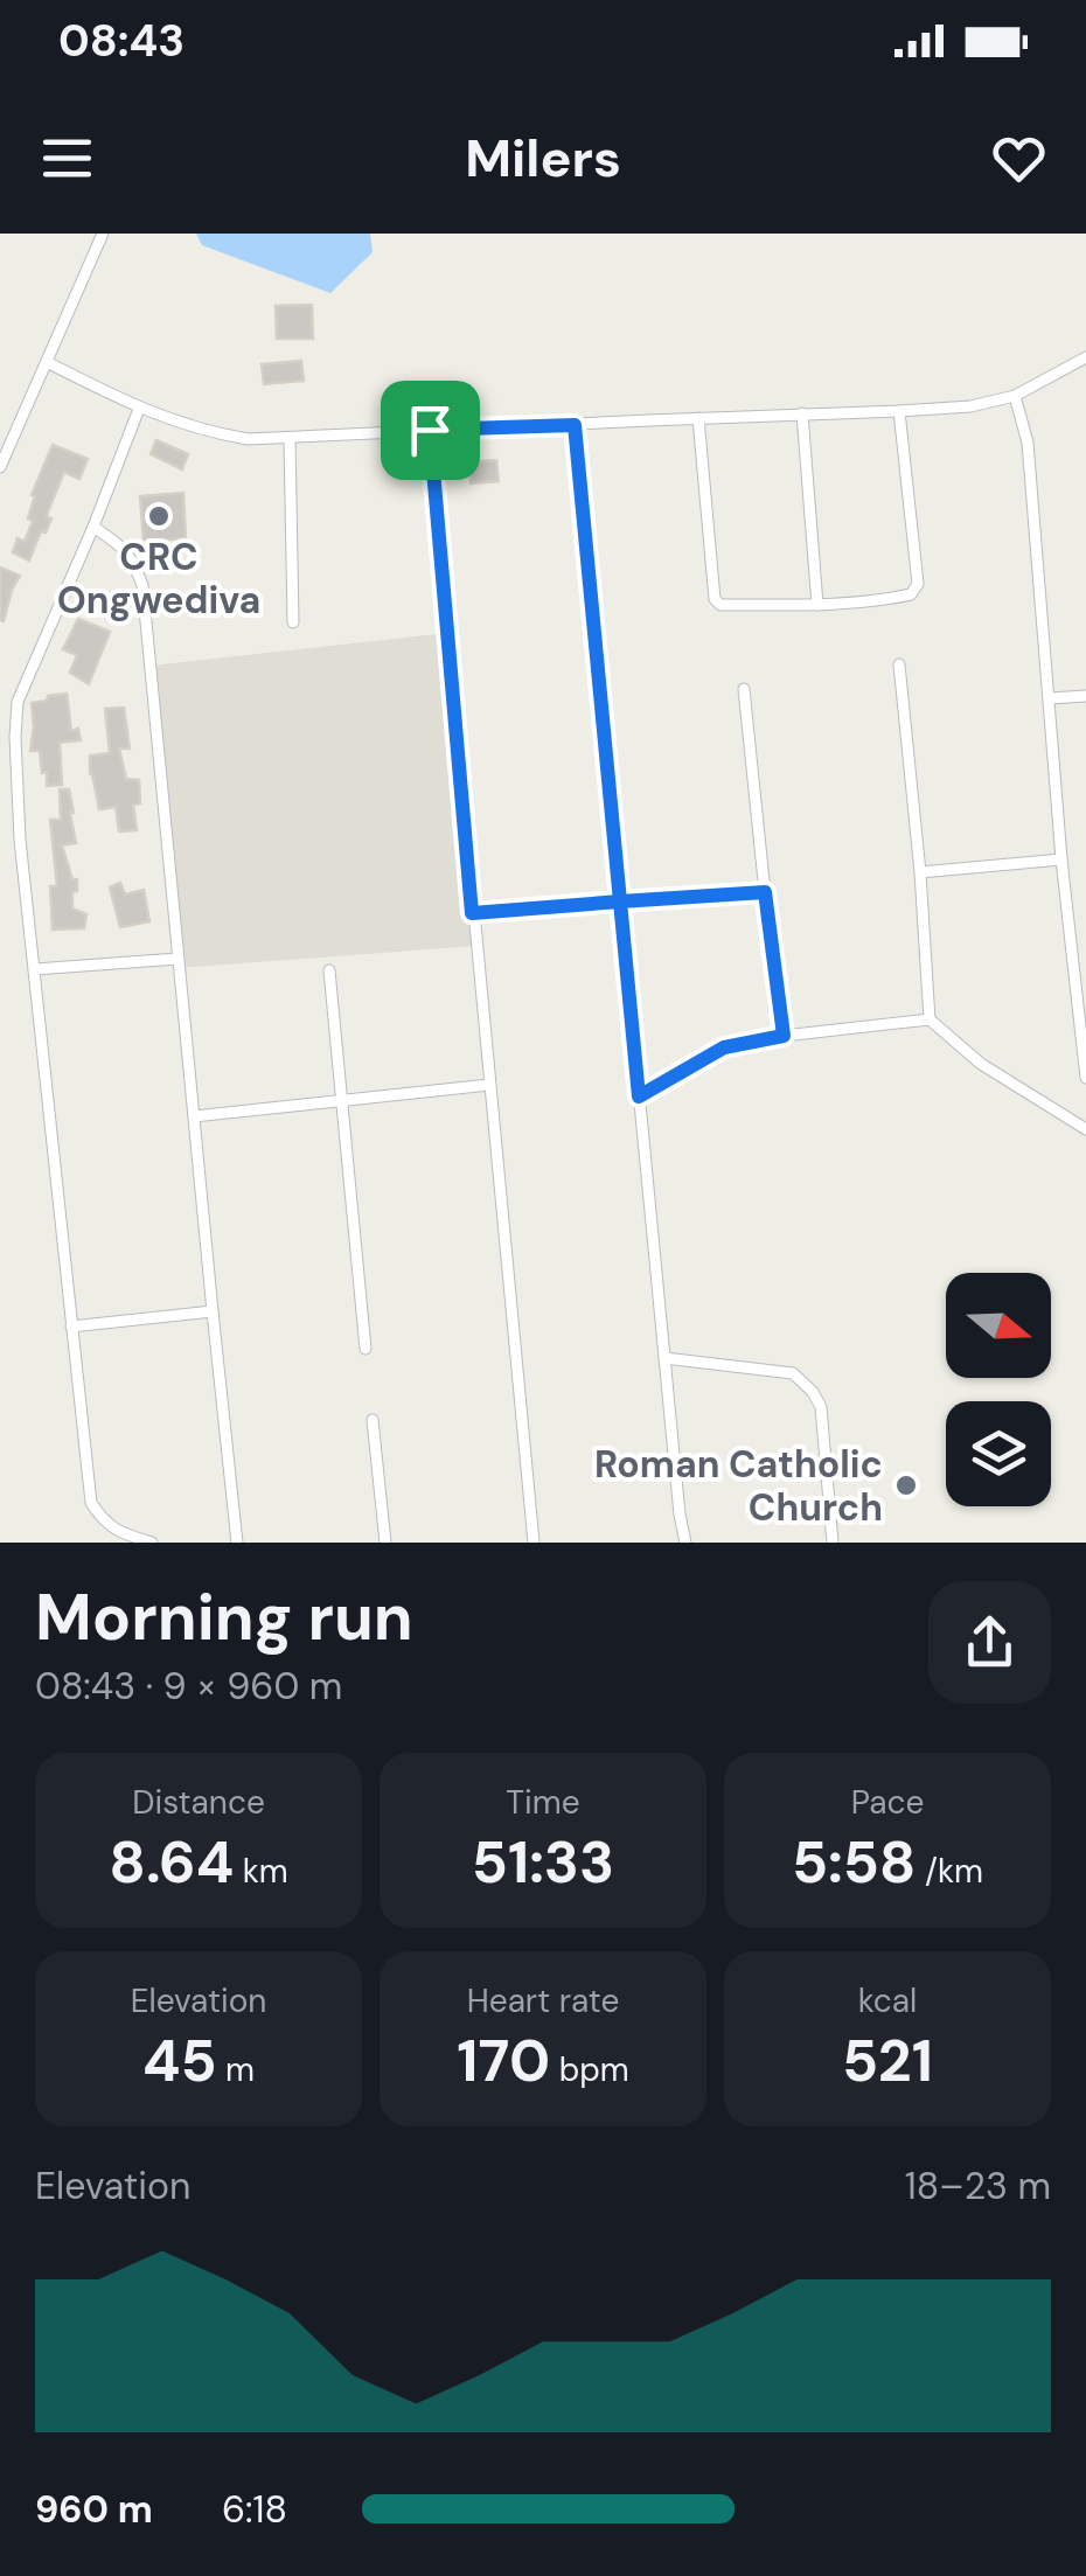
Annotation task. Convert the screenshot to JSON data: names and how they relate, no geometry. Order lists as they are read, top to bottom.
{
  "places": ["CRC Ongwediva", "Roman Catholic Church"],
  "north": "right",
  "page": {
    "status": "08:43",
    "header": "Milers",
    "heading": ["Morning run", "08:43 · 9 × 960 m"],
    "stats": [
      ["Distance", "8.64 km"],
      ["Time", "51:33"],
      ["Pace", "5:58 /km"],
      ["Elevation", "45 m"],
      ["Heart rate", "170 bpm"],
      ["kcal", "521"]
    ],
    "chart": ["Elevation", "18–23 m"],
    "list": [
      {
        "name": "960 m",
        "note": "6:18"
      }
    ]
  }
}
